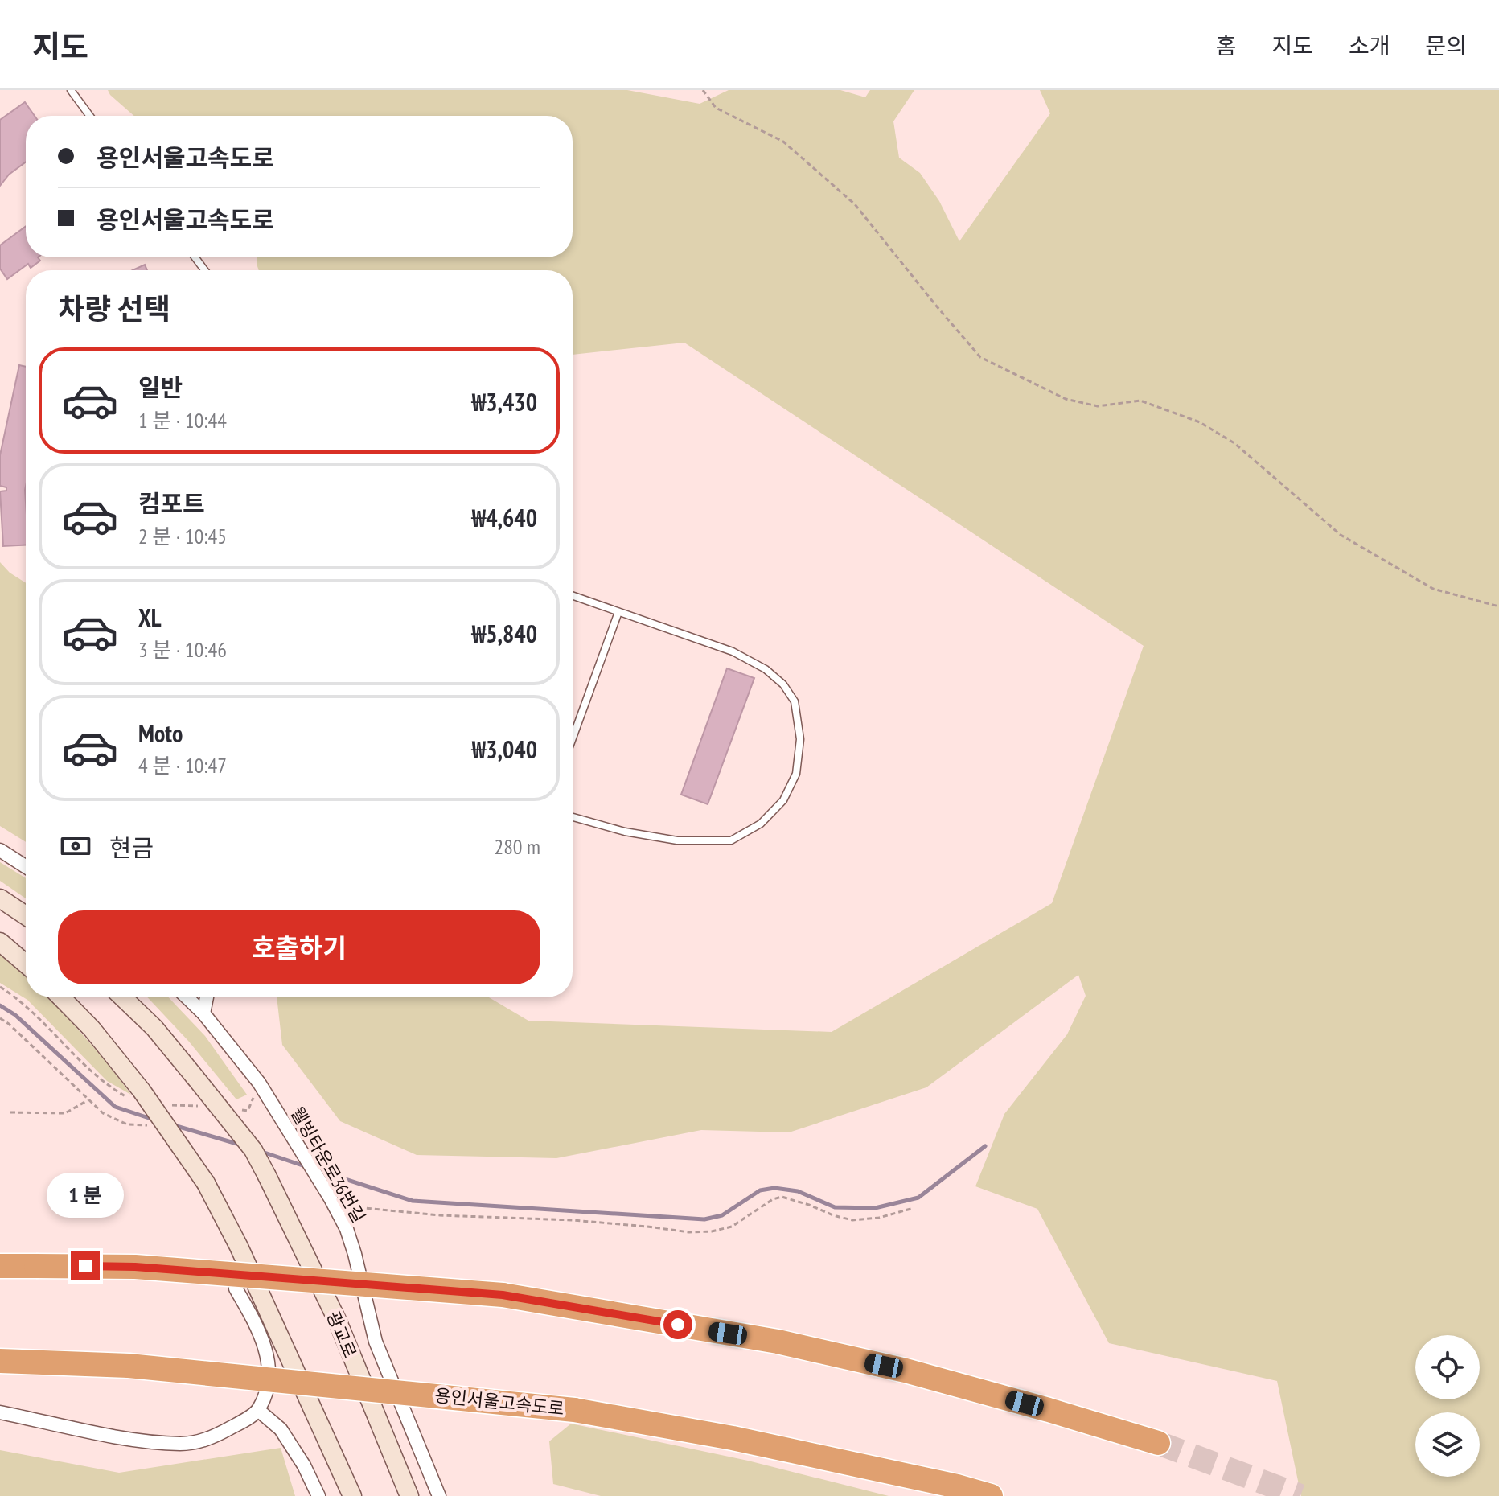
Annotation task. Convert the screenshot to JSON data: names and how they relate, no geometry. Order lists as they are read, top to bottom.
{
  "streets": {
    "highway": ["용인서울고속도로"],
    "main road": ["광교로"],
    "street": ["웰빙타운로36번길"]
  },
  "page": {
    "header": "지도",
    "nav": [
      "홈",
      "지도",
      "소개",
      "문의"
    ],
    "banner": ["용인서울고속도로", "용인서울고속도로"],
    "heading": "차량 선택",
    "list": [
      {
        "name": "일반",
        "note": "1 분 · 10:44",
        "value": "₩3,430"
      },
      {
        "name": "컴포트",
        "note": "2 분 · 10:45",
        "value": "₩4,640"
      },
      {
        "name": "XL",
        "note": "3 분 · 10:46",
        "value": "₩5,840"
      },
      {
        "name": "Moto",
        "note": "4 분 · 10:47",
        "value": "₩3,040"
      }
    ],
    "pay": ["현금", "280 m"],
    "buttons": "호출하기",
    "bubble": "1 분"
  }
}
